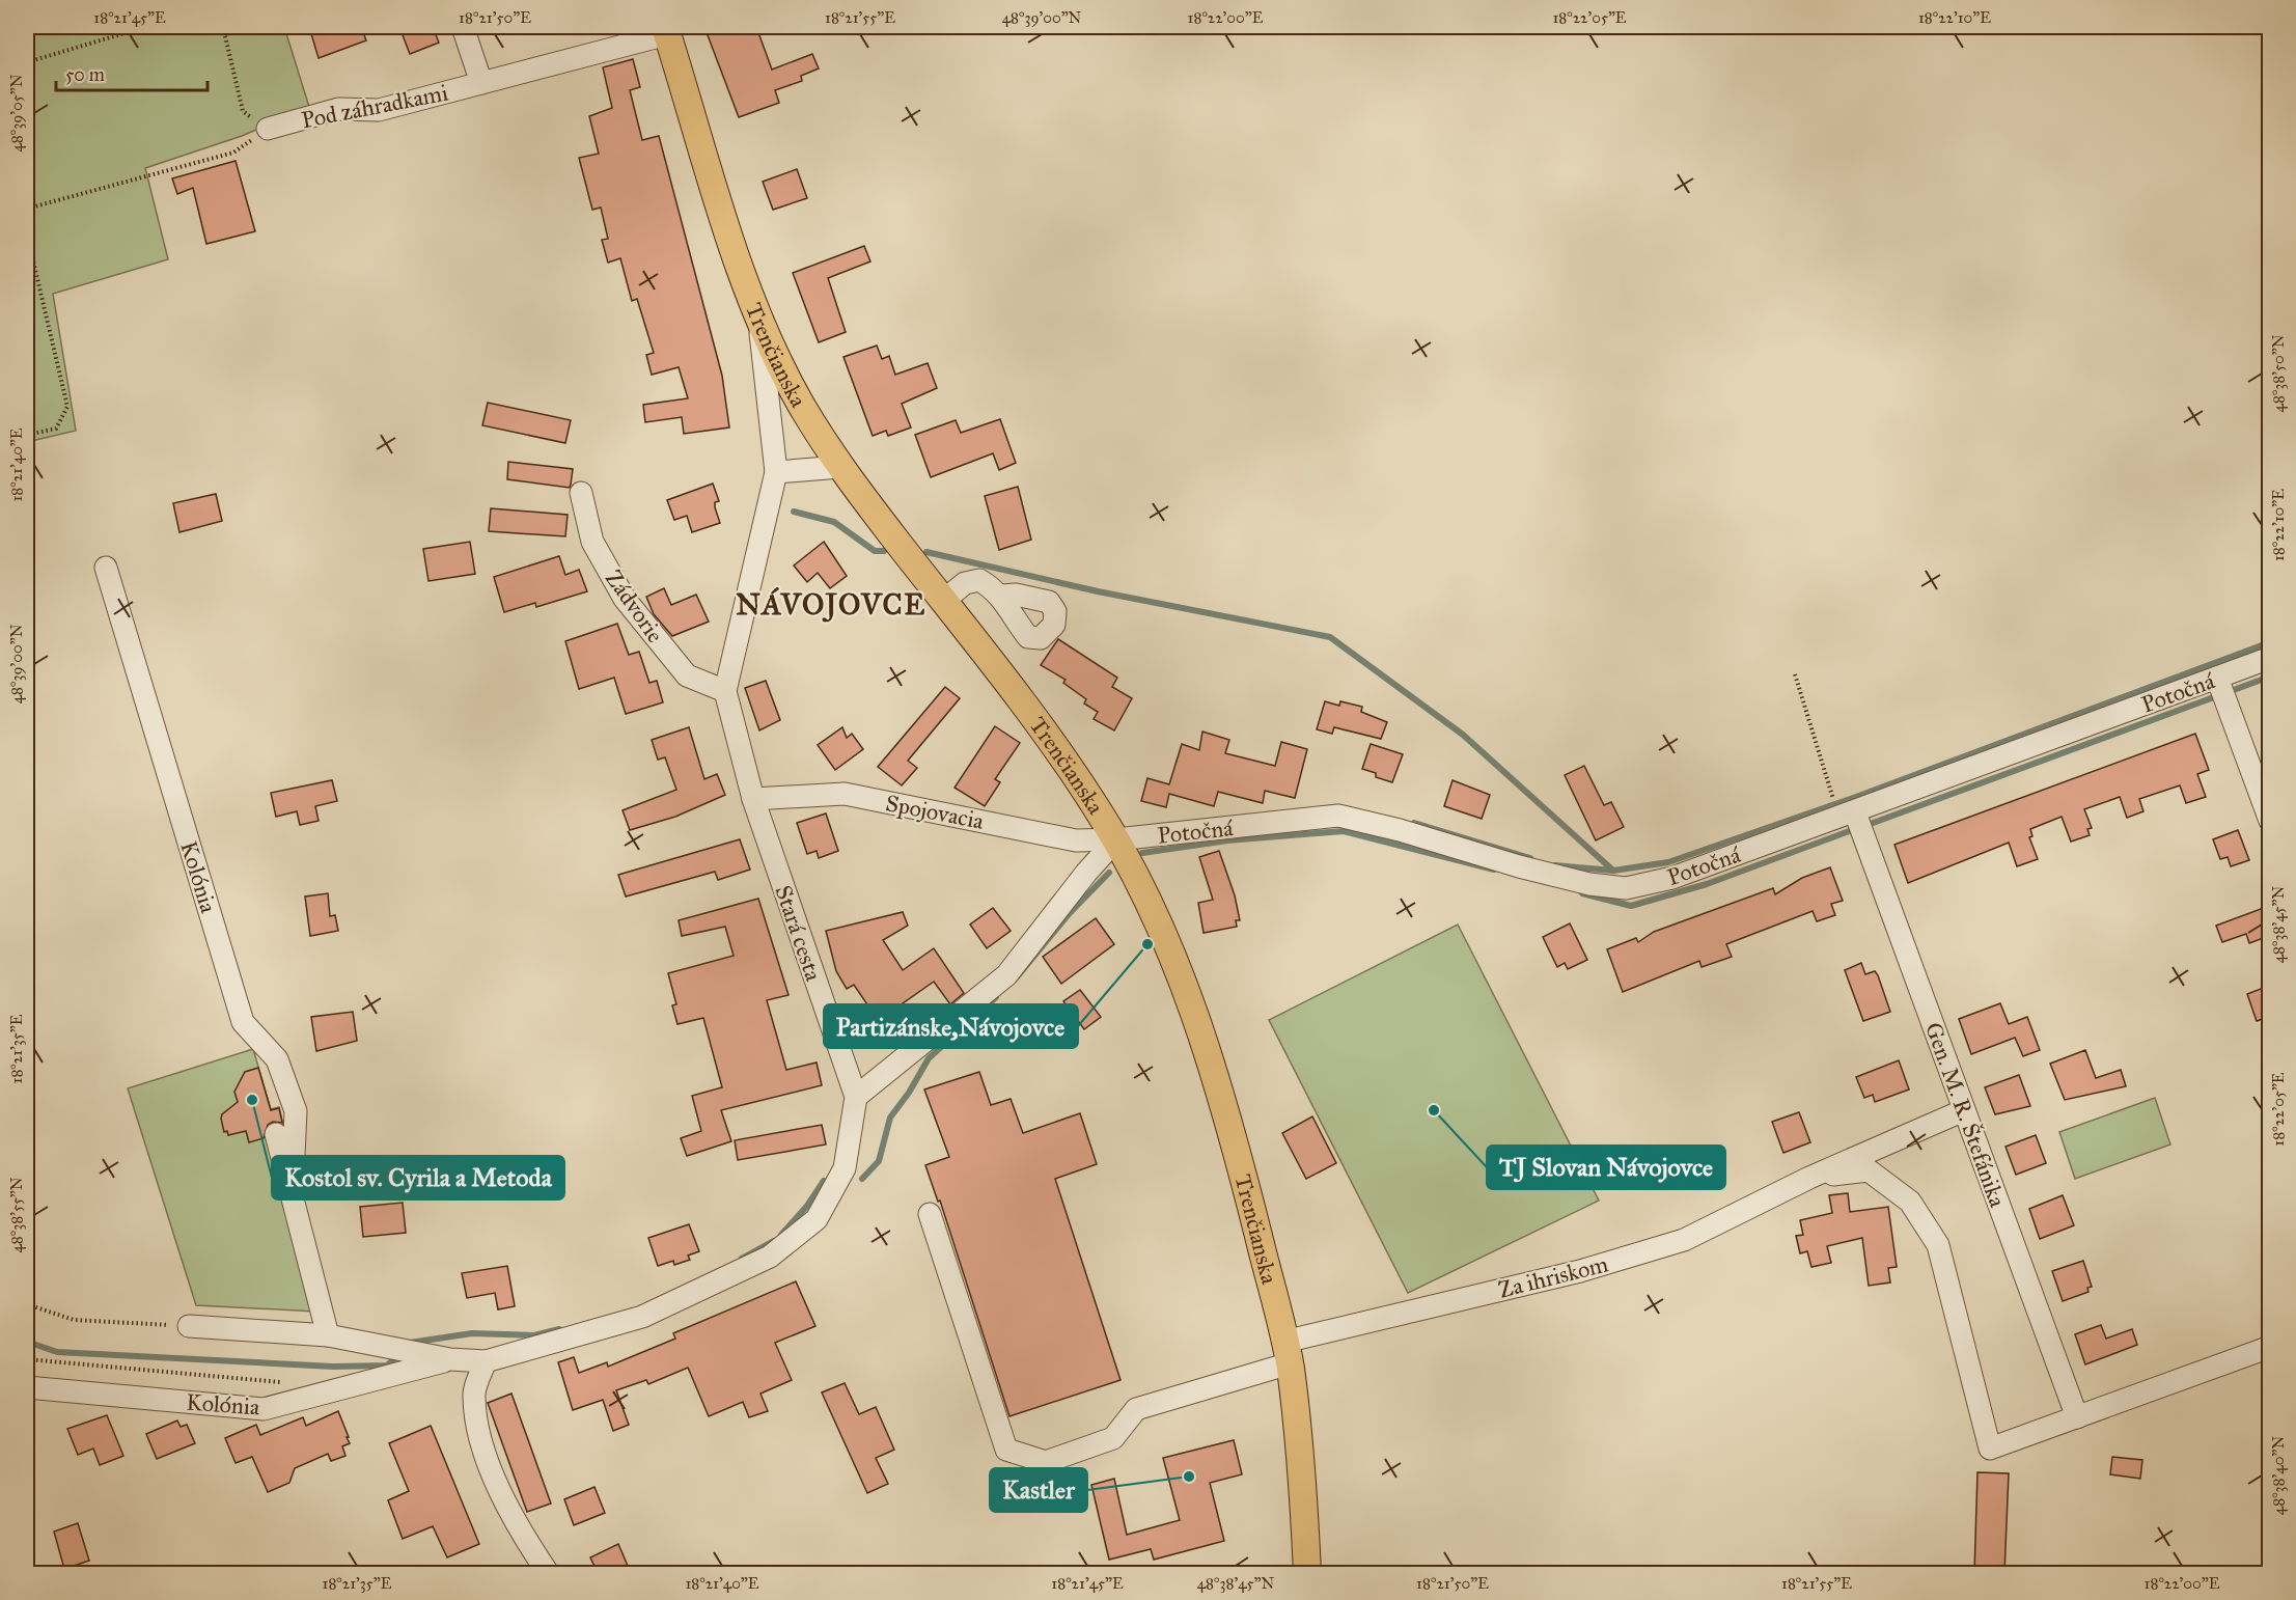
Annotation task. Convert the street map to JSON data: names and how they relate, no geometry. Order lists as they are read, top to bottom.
{
  "streets": {
    "main road": ["Trenčianska"],
    "street": [
      "Pod záhradkami",
      "Zádvorie",
      "Potočná",
      "Spojovacia",
      "Kolónia",
      "Stará cesta",
      "Gen. M. R. Štefánika",
      "Za ihriskom"
    ]
  },
  "crossings": [
    ["Pod záhradkami", "Trenčianska"],
    ["Trenčianska", "Potočná"],
    ["Trenčianska", "Spojovacia"],
    ["Trenčianska", "Stará cesta"],
    ["Trenčianska", "Za ihriskom"],
    ["Zádvorie", "Stará cesta"],
    ["Potočná", "Spojovacia"],
    ["Potočná", "Gen. M. R. Štefánika"],
    ["Spojovacia", "Stará cesta"],
    ["Kolónia", "Stará cesta"],
    ["Gen. M. R. Štefánika", "Za ihriskom"]
  ],
  "districts": ["NÁVOJOVCE"],
  "places": [
    "Partizánske,Návojovce",
    "Kostol sv. Cyrila a Metoda",
    "TJ Slovan Návojovce",
    "Kastler"
  ],
  "scale_bar": "50 m",
  "coordinates": [
    "18°21'45\"E",
    "18°21'50\"E",
    "18°21'55\"E",
    "48°39'00\"N",
    "18°22'00\"E",
    "18°22'05\"E",
    "18°22'10\"E",
    "48°39'05\"N",
    "48°38'50\"N",
    "18°21'40\"E",
    "48°38'45\"N",
    "18°21'35\"E",
    "48°38'55\"N",
    "48°38'40\"N"
  ]
}
